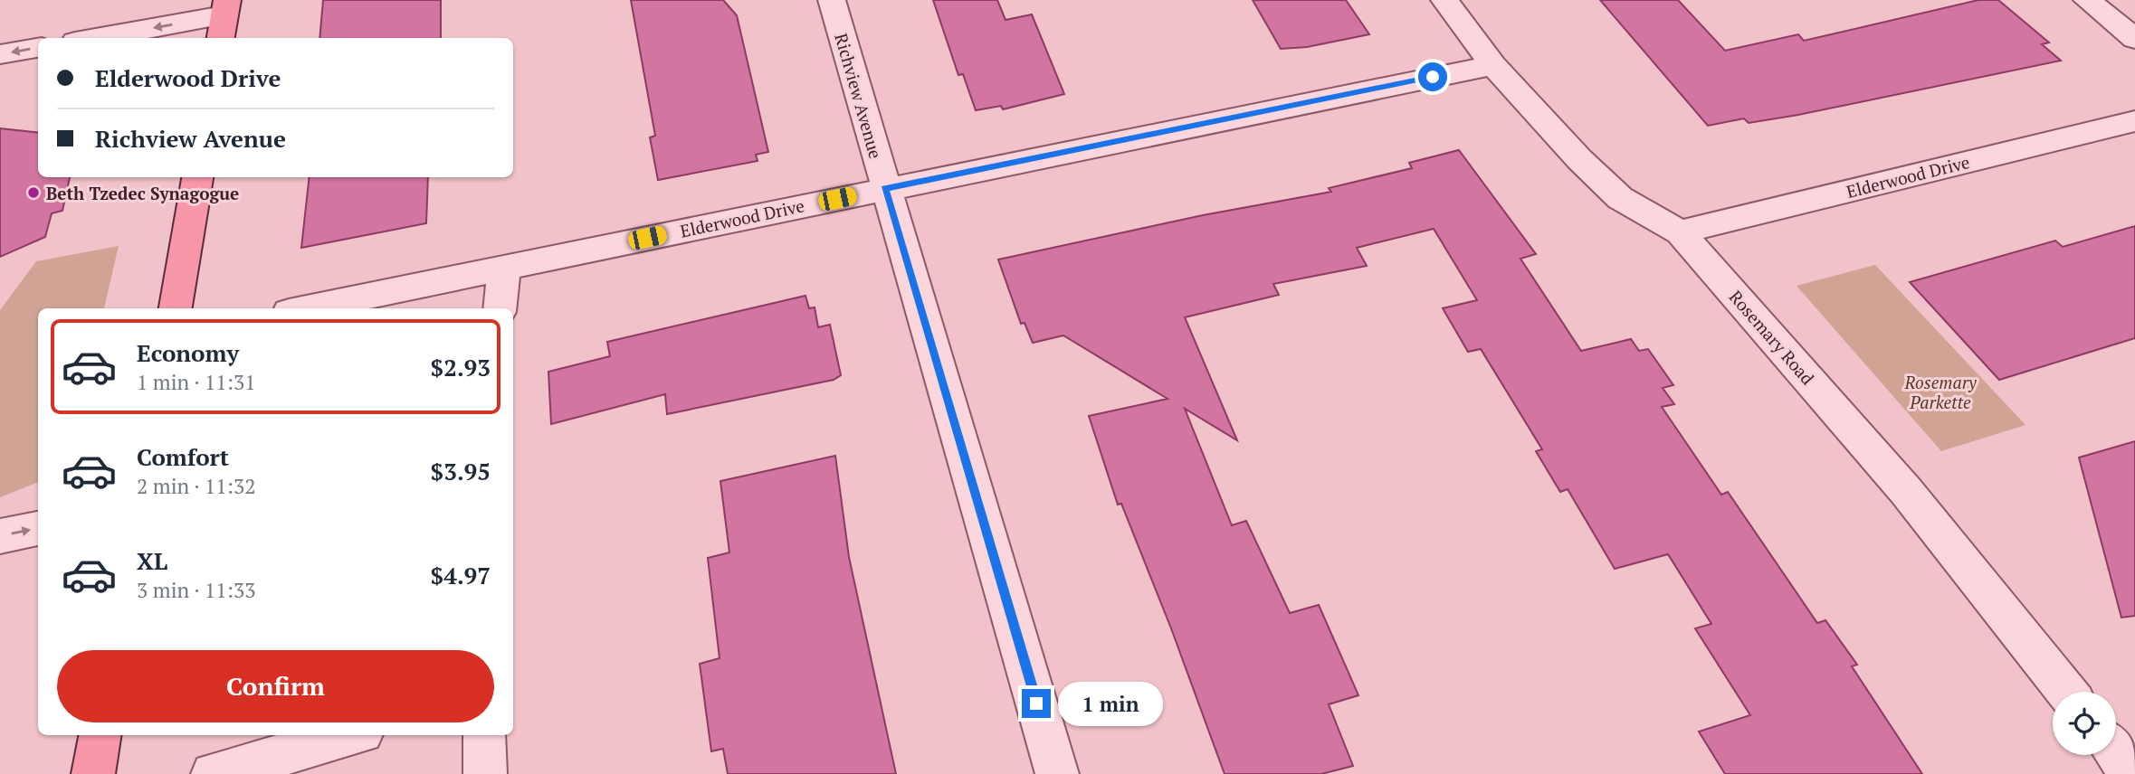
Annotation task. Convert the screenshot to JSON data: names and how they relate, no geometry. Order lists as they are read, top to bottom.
{
  "streets": {
    "street": ["Richview Avenue", "Elderwood Drive", "Rosemary Road"]
  },
  "crossings": [
    ["Richview Avenue", "Elderwood Drive"],
    ["Elderwood Drive", "Rosemary Road"]
  ],
  "parks": ["Rosemary Parkette"],
  "places": ["Beth Tzedec Synagogue"],
  "page": {
    "banner": ["Elderwood Drive", "Richview Avenue"],
    "list": [
      {
        "name": "Economy",
        "note": "1 min · 11:31",
        "value": "$2.93"
      },
      {
        "name": "Comfort",
        "note": "2 min · 11:32",
        "value": "$3.95"
      },
      {
        "name": "XL",
        "note": "3 min · 11:33",
        "value": "$4.97"
      }
    ],
    "buttons": "Confirm",
    "bubble": "1 min"
  }
}
